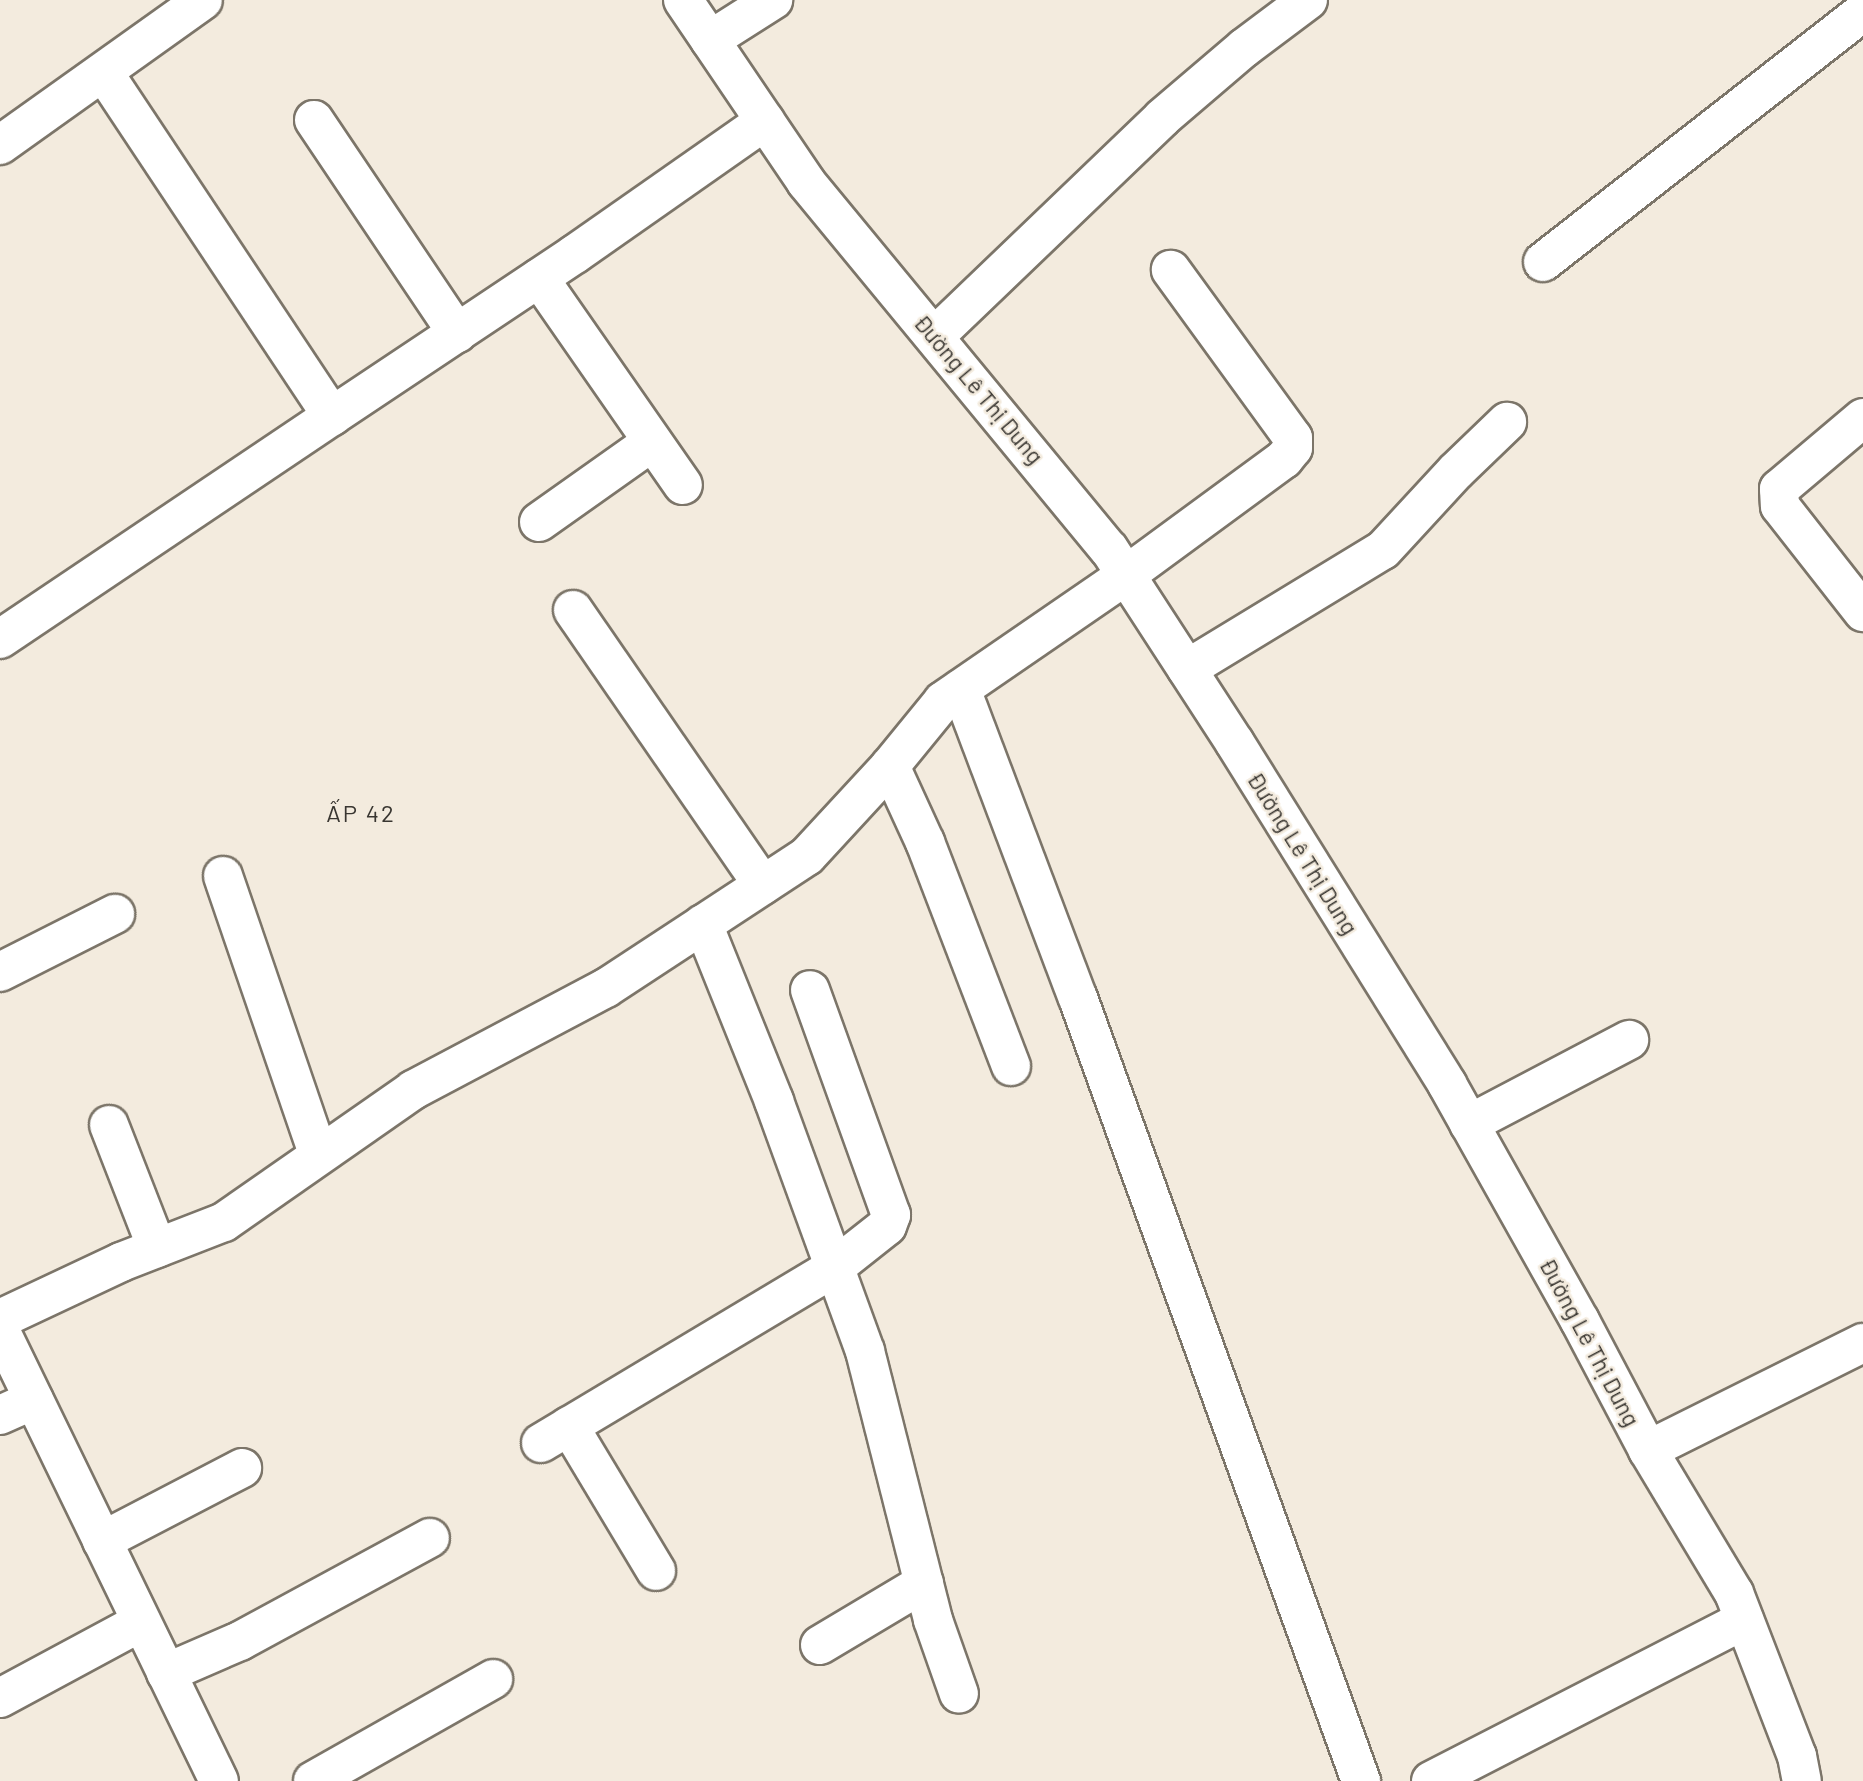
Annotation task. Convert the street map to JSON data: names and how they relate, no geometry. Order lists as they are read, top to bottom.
{
  "streets": {
    "street": ["Đường Lê Thị Dung"]
  },
  "districts": ["ẤP 42"]
}
